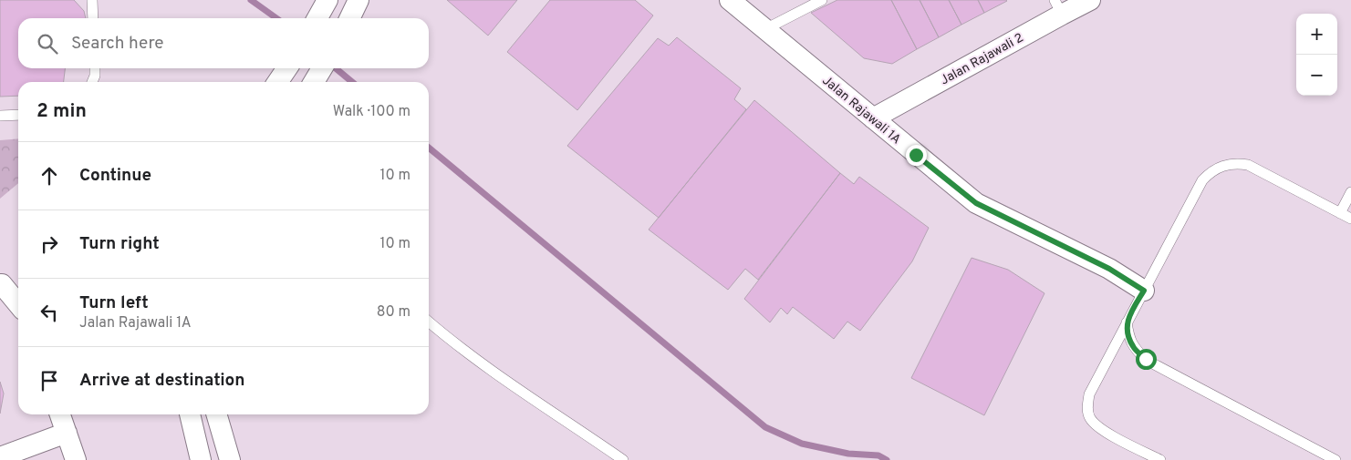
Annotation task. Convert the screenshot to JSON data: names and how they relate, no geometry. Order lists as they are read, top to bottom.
{
  "streets": {
    "street": ["Jalan Rajawali 2", "Jalan Rajawali 1A"]
  },
  "crossings": [
    ["Jalan Rajawali 2", "Jalan Rajawali 1A"]
  ],
  "page": {
    "map_buttons": ["+", "−"],
    "search": "Search here",
    "heading": ["2 min", "Walk · 100 m"],
    "list": [
      ["Continue", "10 m"],
      ["Turn right", "10 m"],
      ["Turn left", "Jalan Rajawali 1A", "80 m"],
      "Arrive at destination"
    ]
  }
}
